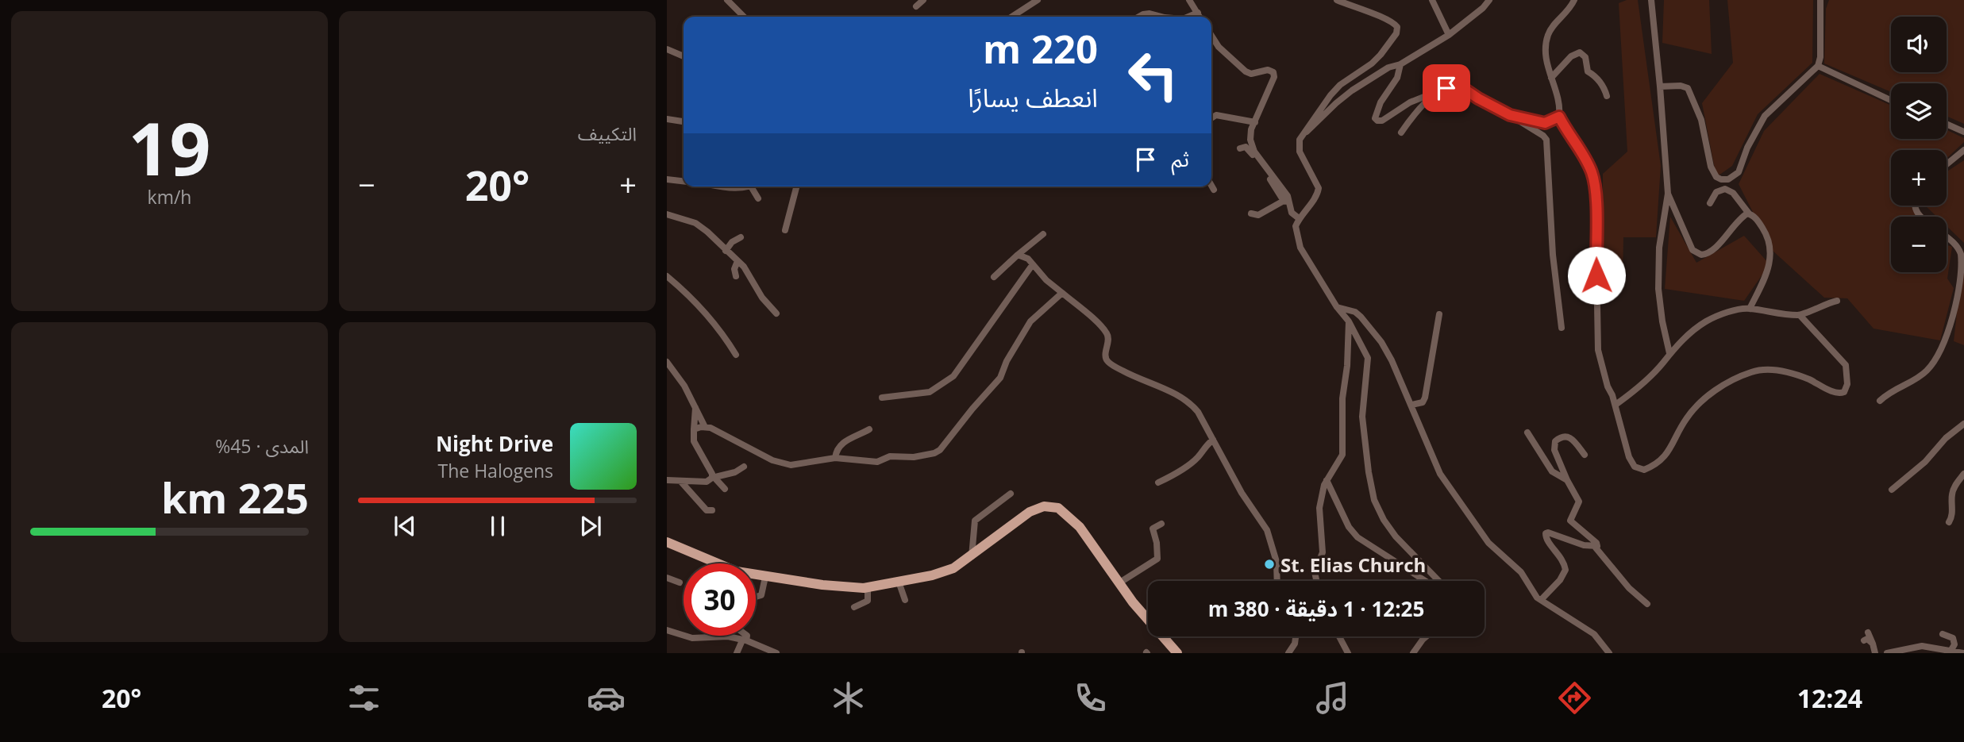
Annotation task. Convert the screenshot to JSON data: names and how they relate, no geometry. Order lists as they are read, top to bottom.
{
  "places": ["St. Elias Church"],
  "page": {
    "tile": [
      "التكييف",
      ["19", "km/h"],
      ["المدى · 45%", "225 km"]
    ],
    "map_buttons": ["+", "−"],
    "turn": ["220 m", "انعطف يسارًا"],
    "then": "ثم",
    "heat": ["−", "20°", "+"],
    "song": ["Night Drive", "The Halogens"],
    "limit": "30",
    "trip": "12:25 · 1 دقيقة · 380 m",
    "tabs": ["12:24", "20°"]
  }
}
